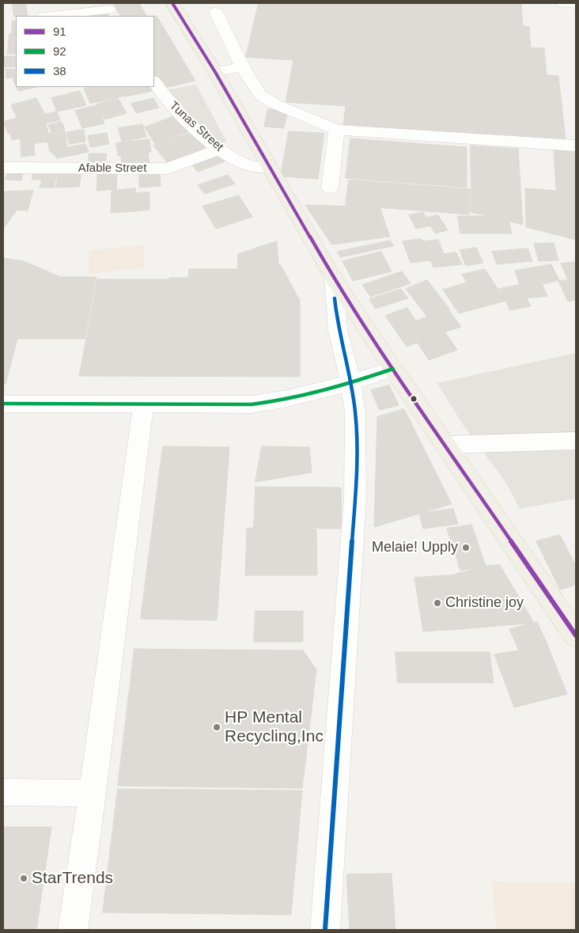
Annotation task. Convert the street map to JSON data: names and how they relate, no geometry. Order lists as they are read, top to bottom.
{
  "streets": {
    "street": ["Tunas Street", "Afable Street"]
  },
  "crossings": [
    ["Tunas Street", "Afable Street"]
  ],
  "places": [
    "Melaie! Upply",
    "Christine joy",
    "HP Mental Recycling,Inc",
    "StarTrends"
  ],
  "lines": ["transit line 91", "transit line 38", "transit line 92"],
  "legend": ["91", "92", "38"]
}
